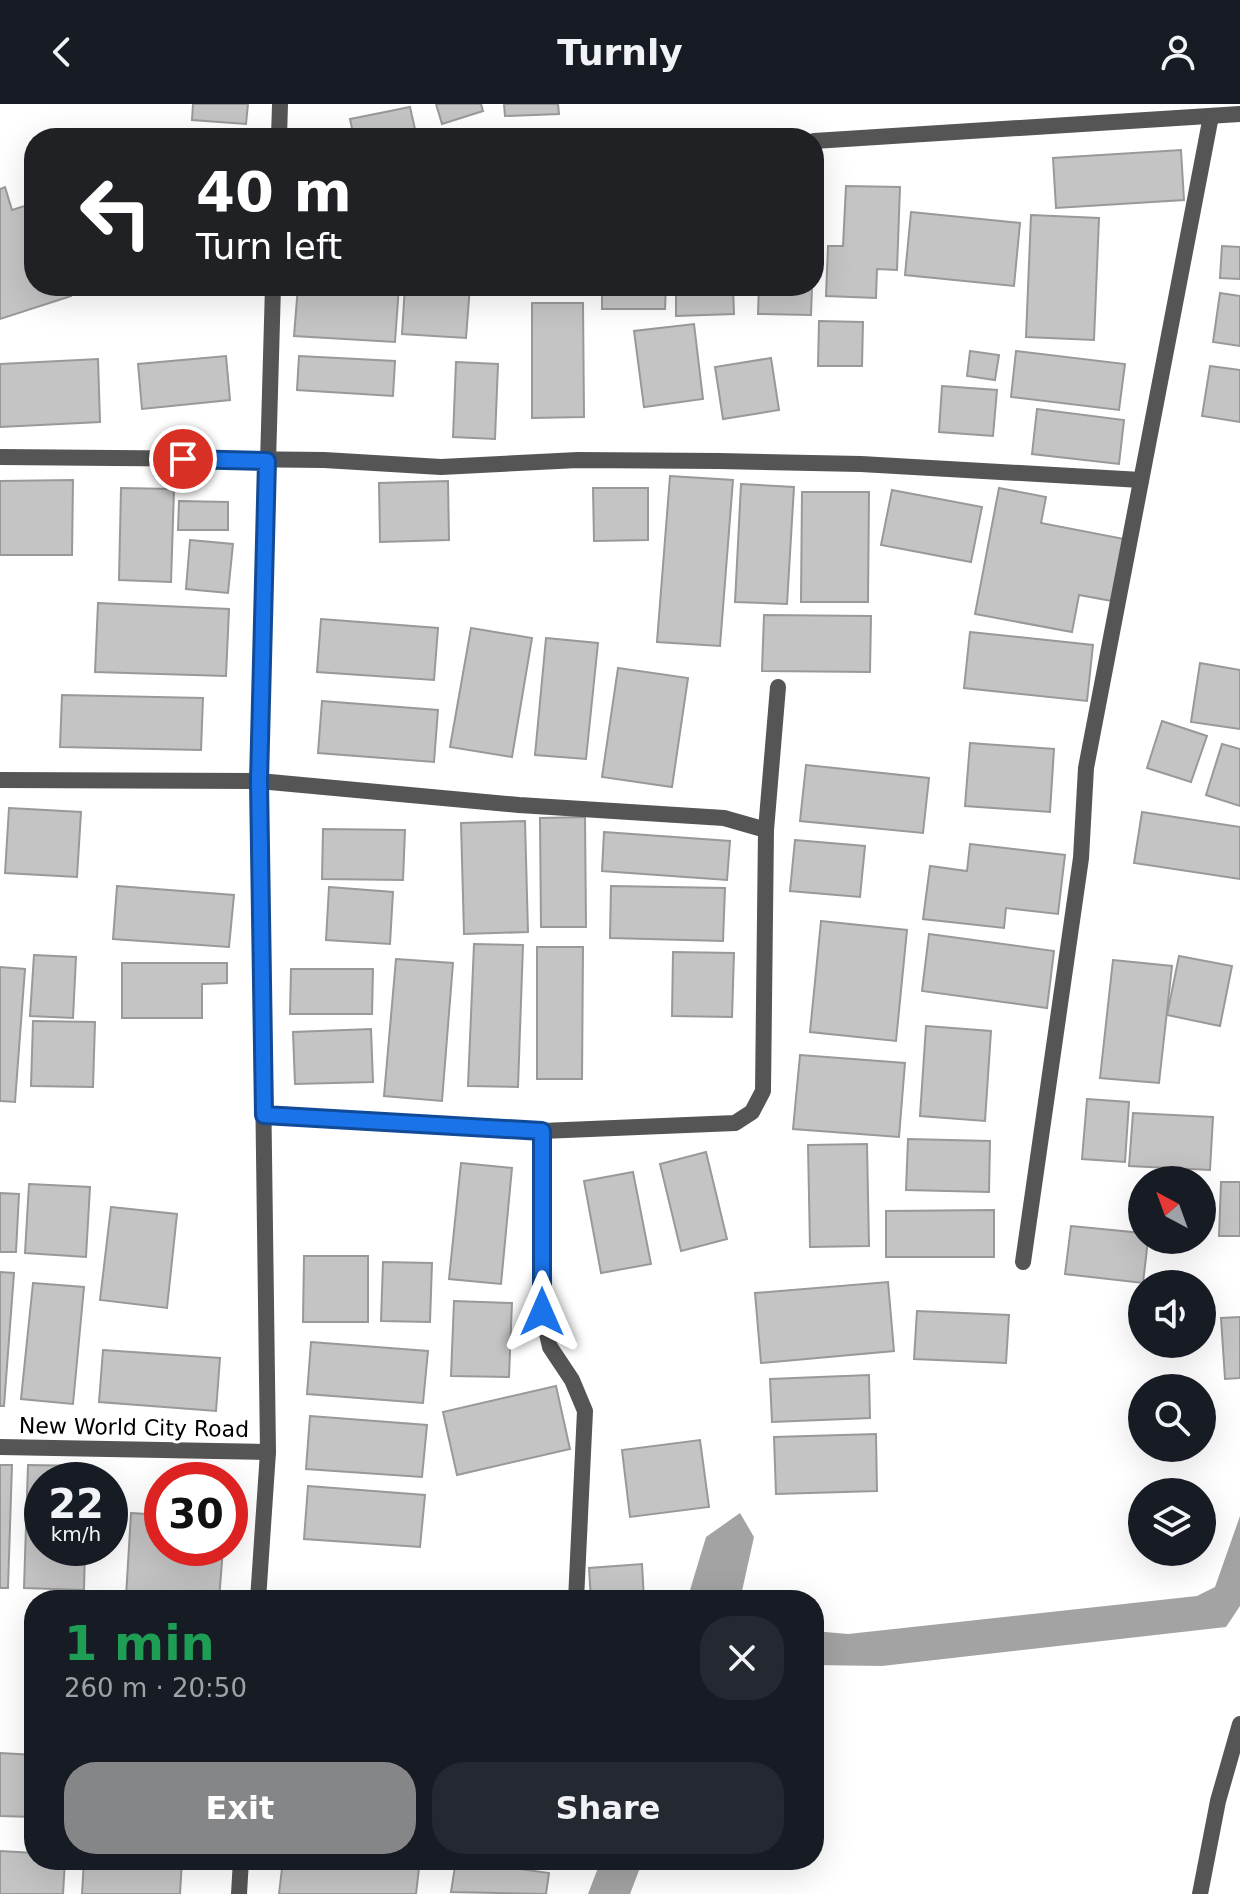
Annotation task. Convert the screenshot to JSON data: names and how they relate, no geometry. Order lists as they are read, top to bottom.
{
  "streets": {
    "street": ["New World City Road"]
  },
  "north": "top left",
  "page": {
    "header": "Turnly",
    "turn": ["40 m", "Turn left"],
    "speed": "22 km/h",
    "limit": "30",
    "heading": ["1 min", "260 m · 20:50"],
    "buttons": ["Exit", "Share"]
  }
}
